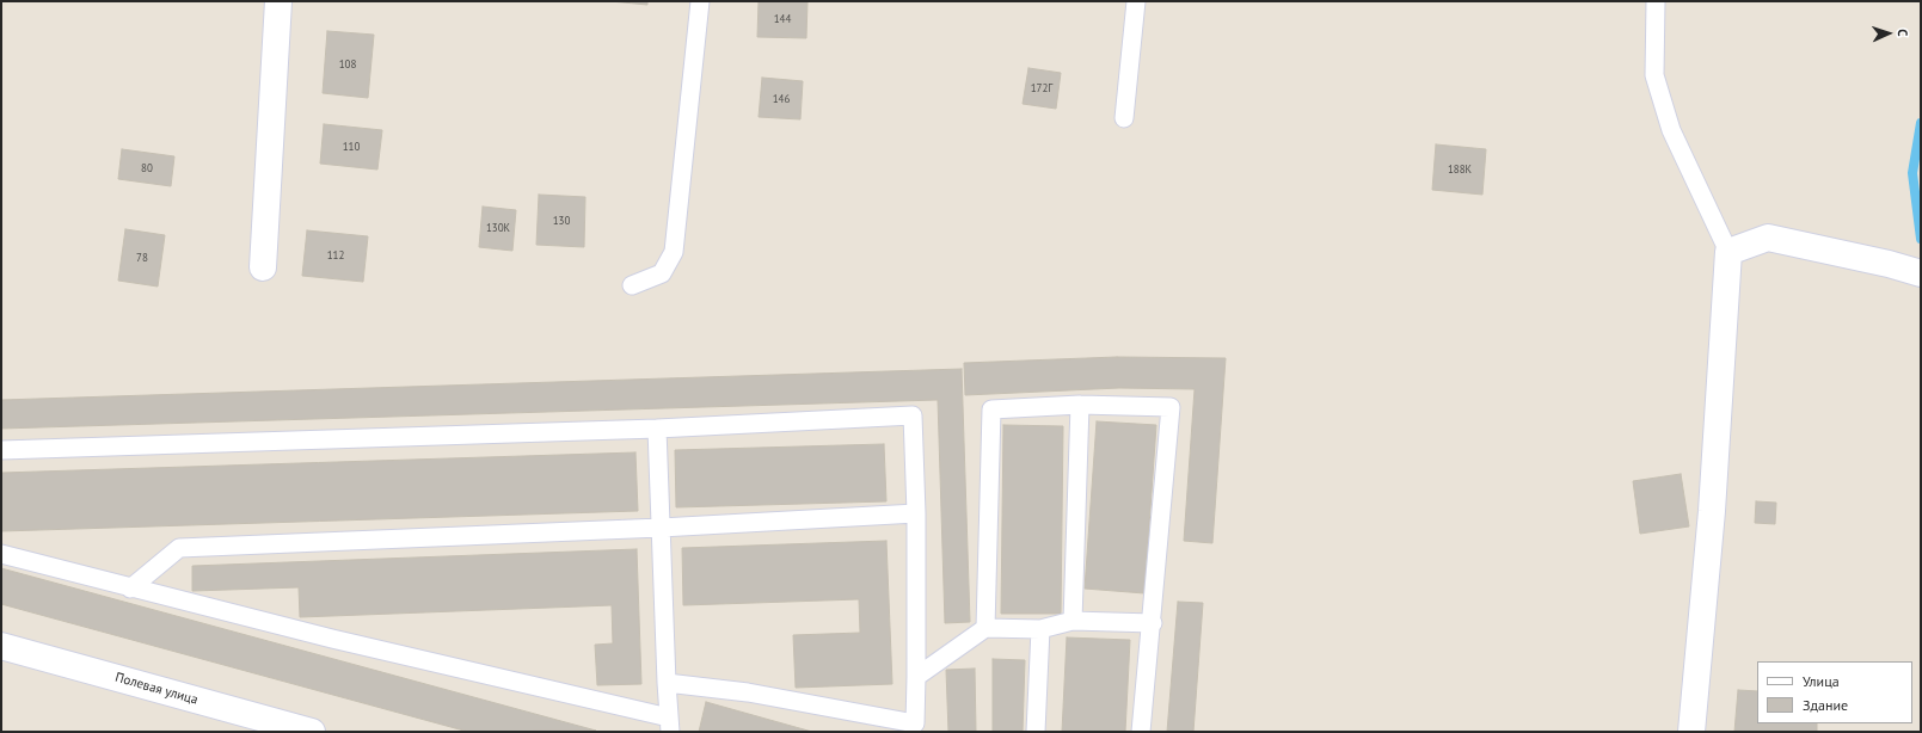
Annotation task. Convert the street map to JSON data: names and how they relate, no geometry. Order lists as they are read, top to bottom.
{
  "streets": {
    "street": ["Полевая улица"]
  },
  "house_numbers": [
    "144",
    "108",
    "172Г",
    "146",
    "110",
    "80",
    "188К",
    "130",
    "130К",
    "112",
    "78"
  ],
  "legend": ["Улица", "Здание"],
  "north": "right"
}
